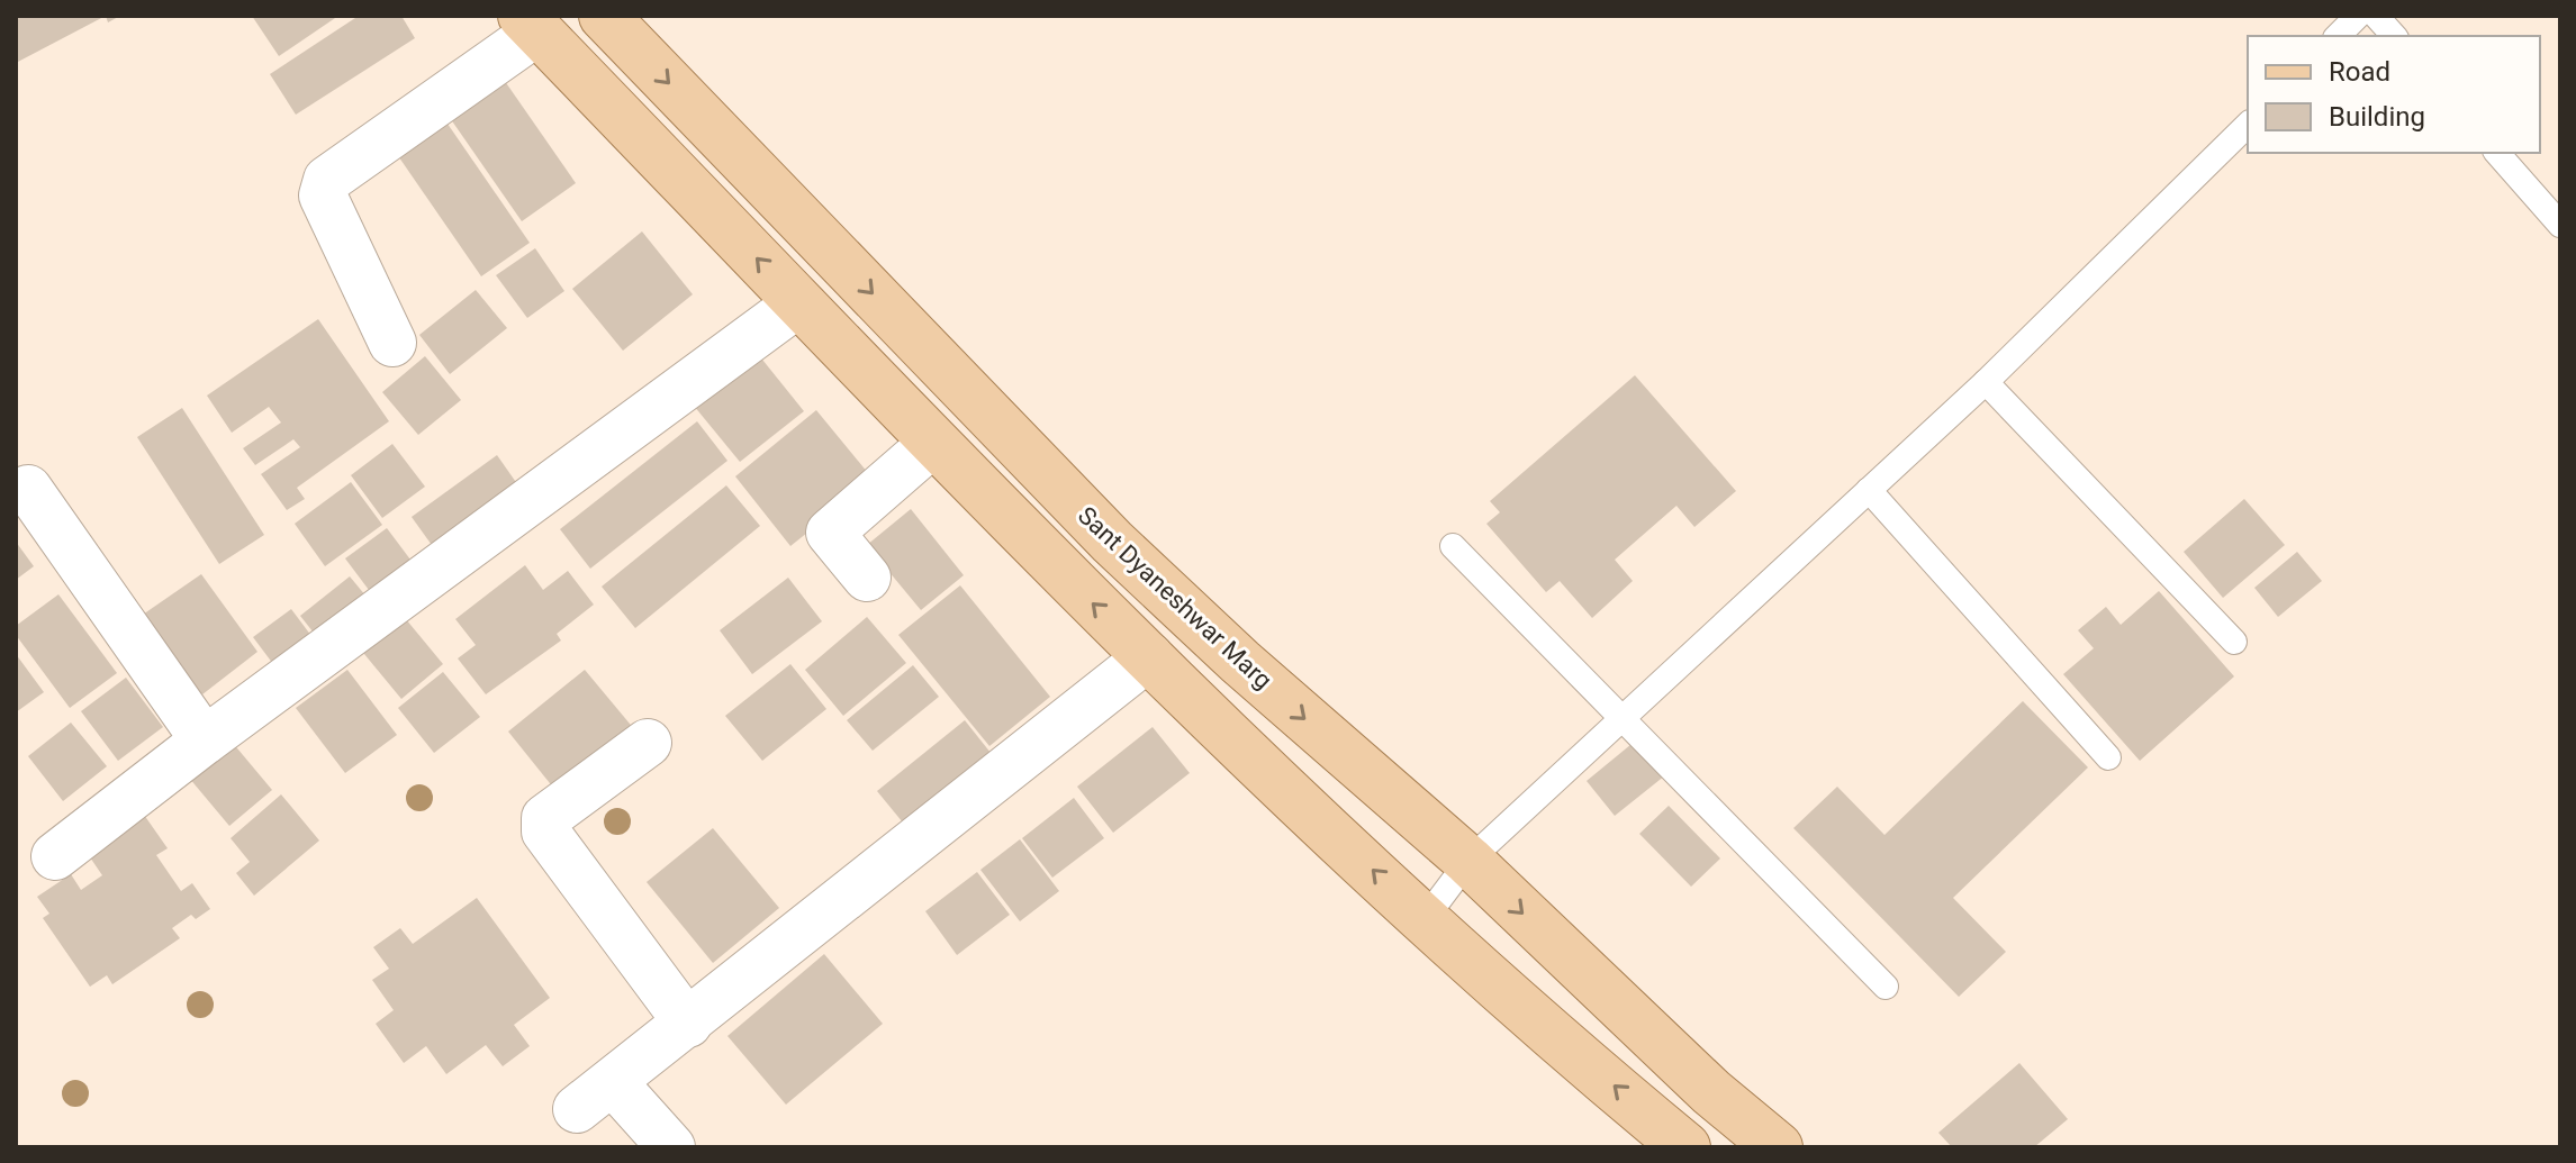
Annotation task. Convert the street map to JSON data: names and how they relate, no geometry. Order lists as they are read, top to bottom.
{
  "streets": {
    "main road": ["Sant Dyaneshwar Marg"]
  },
  "legend": ["Road", "Building"]
}
